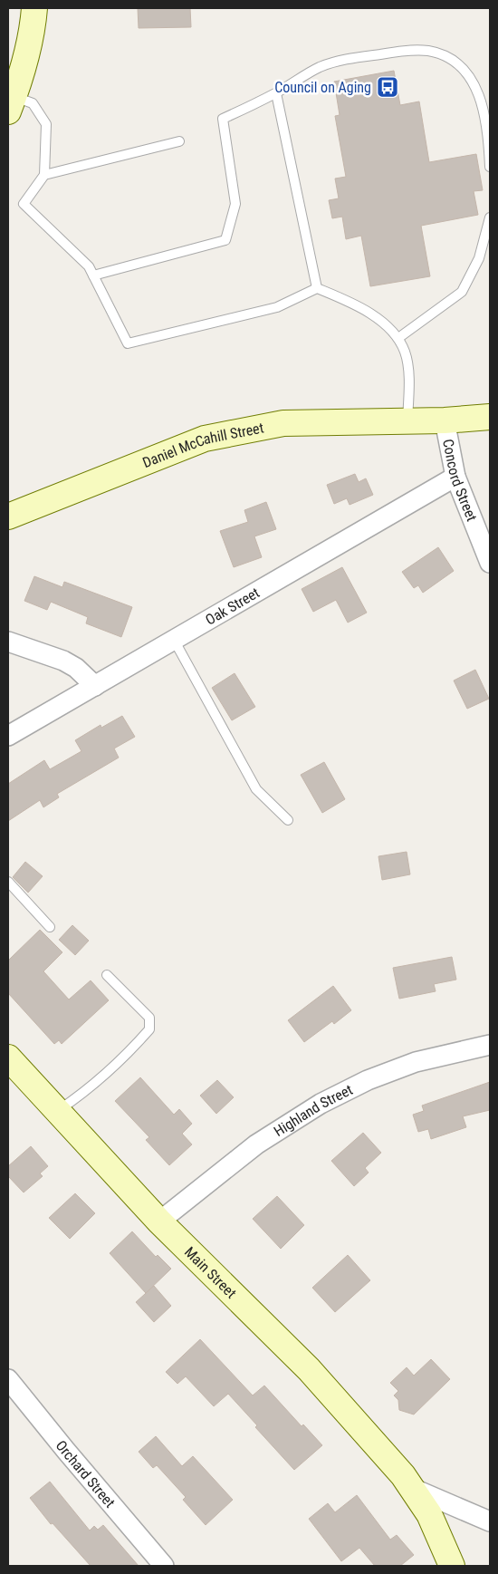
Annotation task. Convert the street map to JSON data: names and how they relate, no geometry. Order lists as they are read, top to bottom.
{
  "streets": {
    "main road": ["Daniel McCahill Street", "Main Street"],
    "street": [
      "Concord Street",
      "Oak Street",
      "Highland Street",
      "Orchard Street"
    ]
  },
  "crossings": [
    ["Concord Street", "Oak Street"],
    ["Highland Street", "Main Street"]
  ],
  "places": {
    "bus stop": ["Council on Aging"]
  }
}
